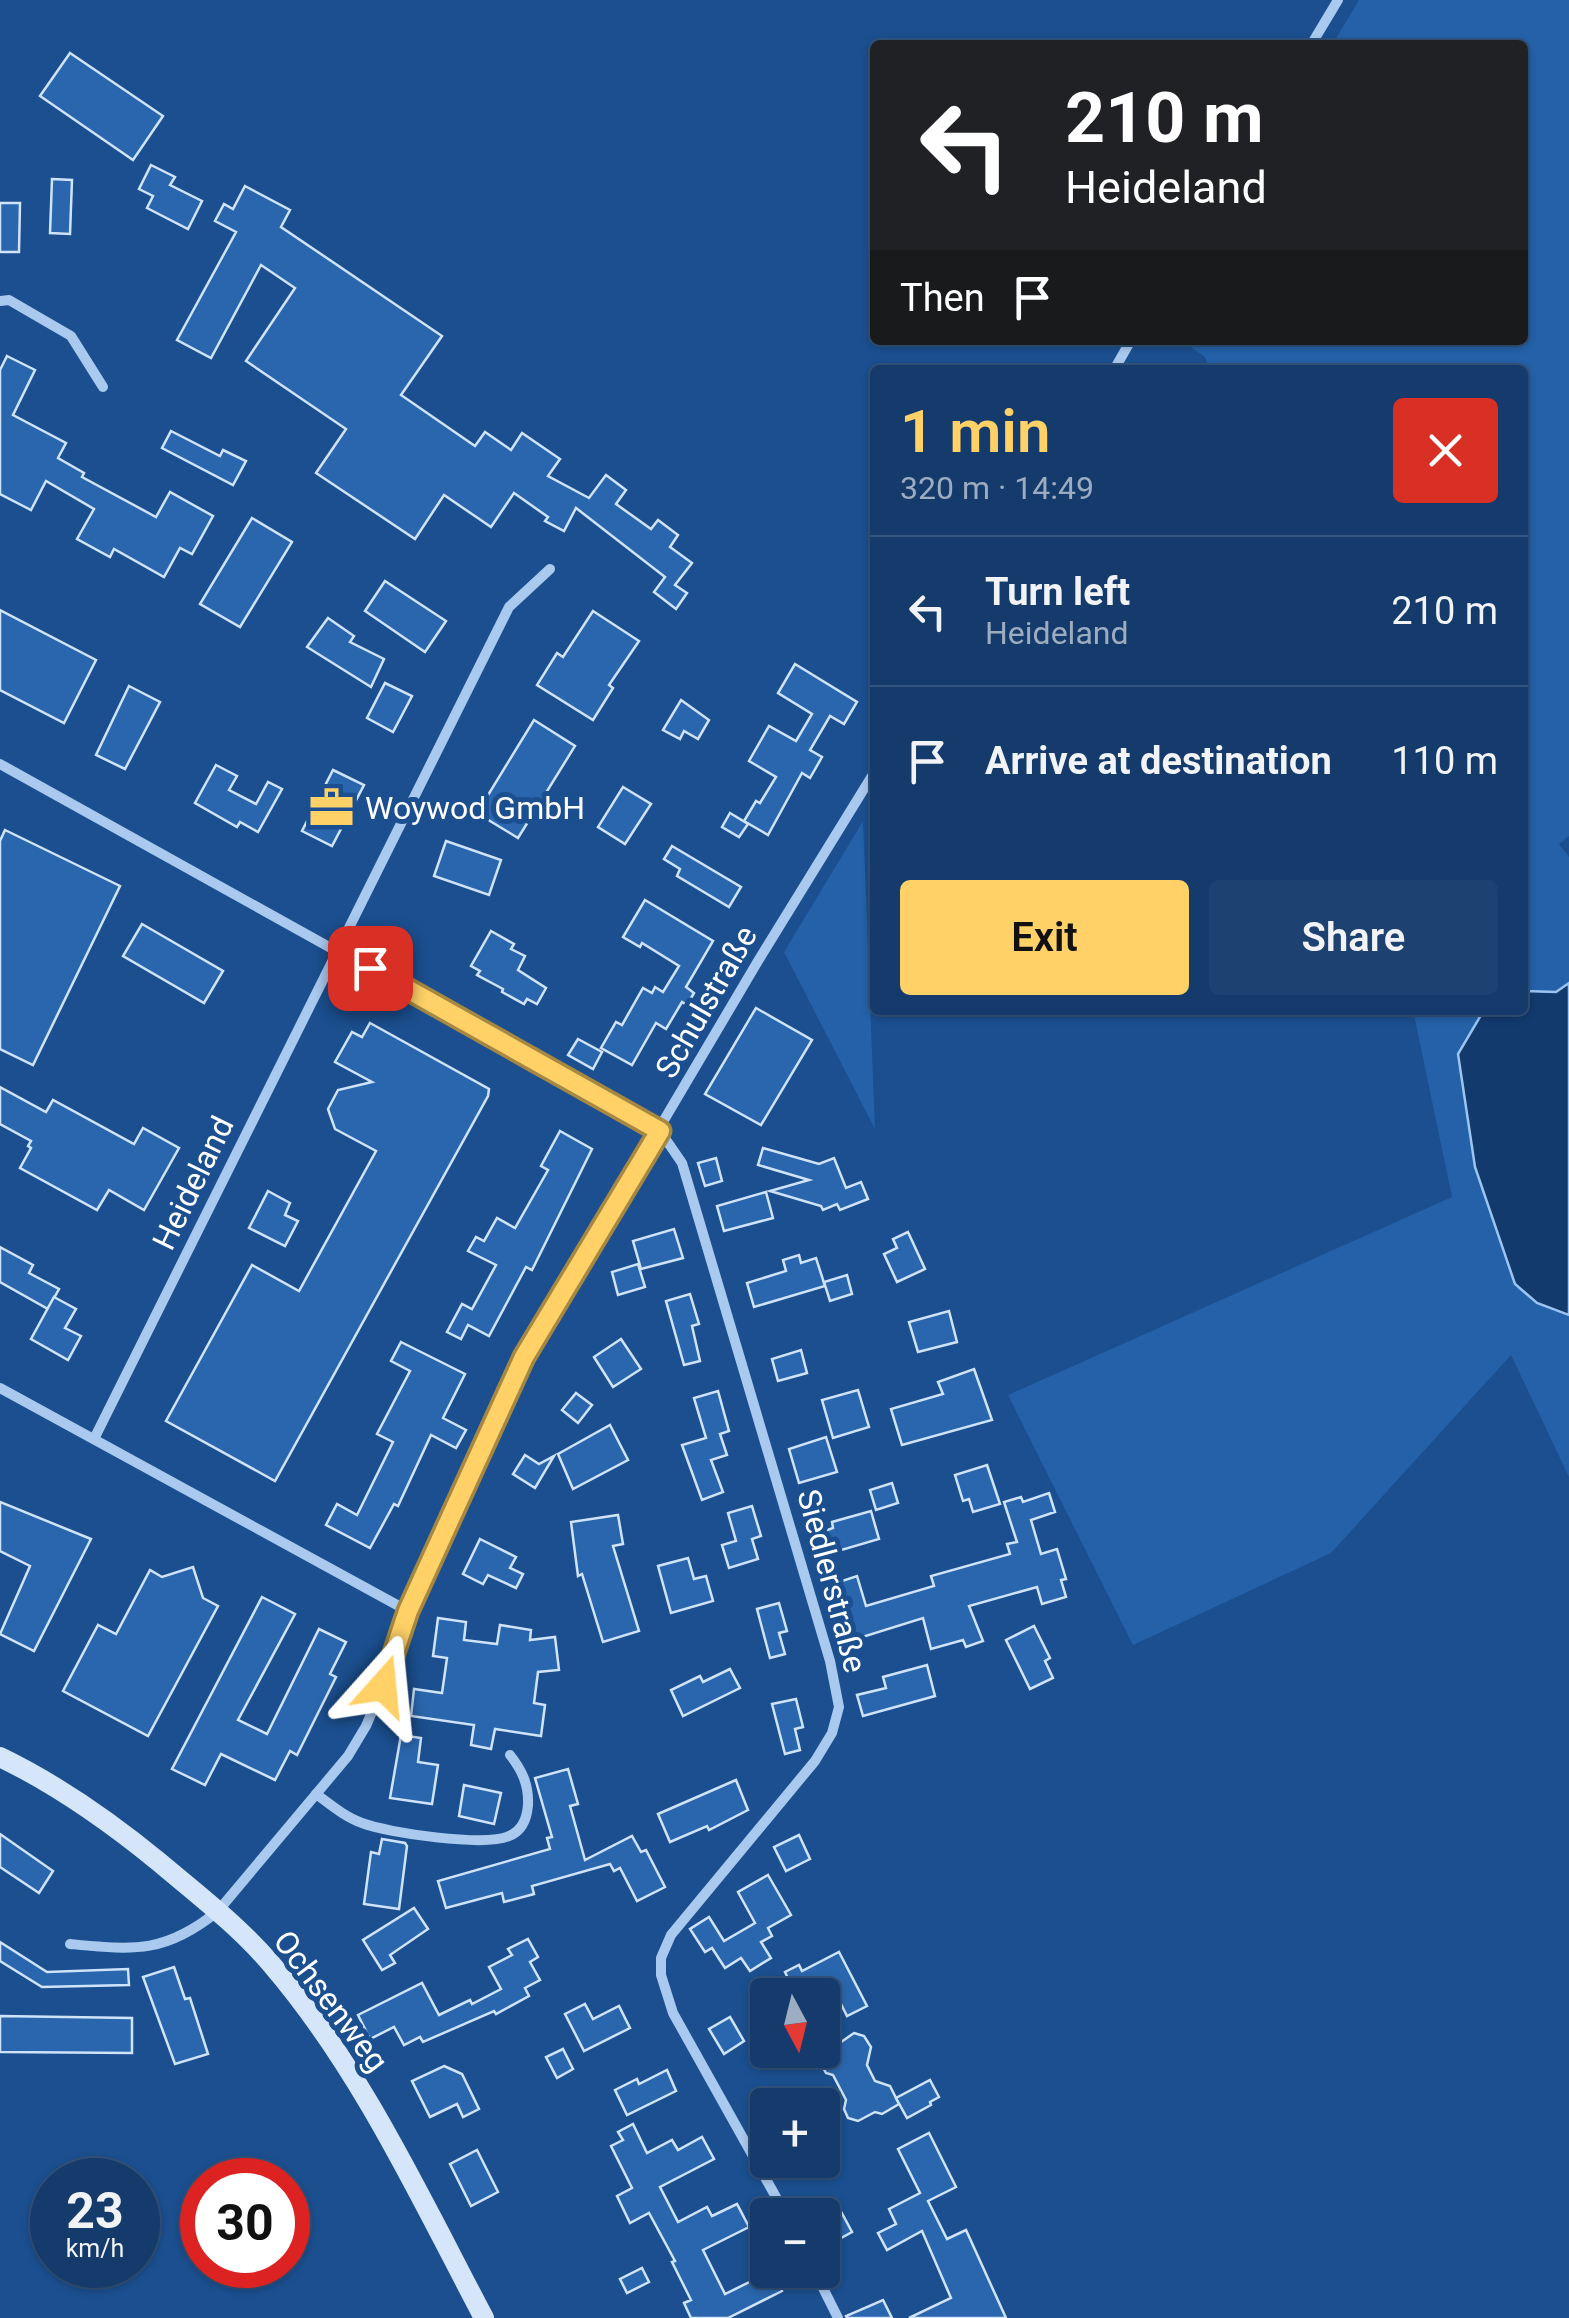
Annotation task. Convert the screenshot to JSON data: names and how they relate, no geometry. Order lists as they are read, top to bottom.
{
  "streets": {
    "main road": ["Ochsenweg"],
    "street": ["Schulstraße", "Heideland", "Siedlerstraße"]
  },
  "crossings": [
    ["Schulstraße", "Siedlerstraße"],
    ["Schulstraße", "Ochsenweg"]
  ],
  "places": {
    "office": ["Woywod GmbH"]
  },
  "north": "bottom",
  "page": {
    "turn": ["210 m", "Heideland"],
    "then": "Then",
    "heading": ["1 min", "320 m · 14:49"],
    "list": [
      {
        "name": "Turn left",
        "note": "Heideland",
        "value": "210 m"
      },
      {
        "name": "Arrive at destination",
        "value": "110 m"
      }
    ],
    "buttons": ["Exit", "Share"],
    "map_buttons": ["+", "−"],
    "speed": "23 km/h",
    "limit": "30"
  }
}
